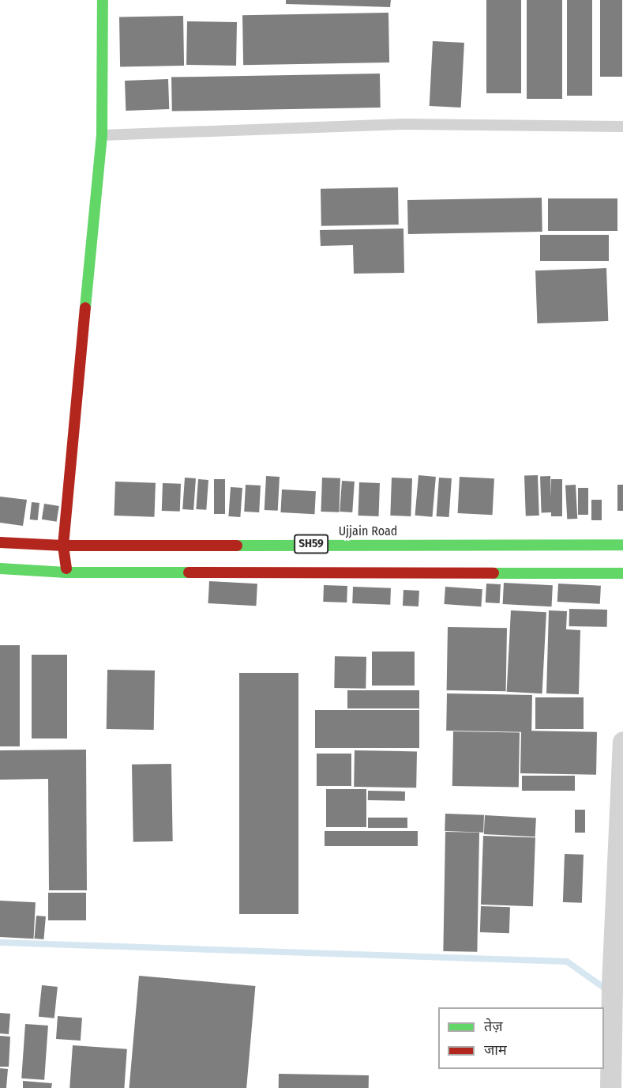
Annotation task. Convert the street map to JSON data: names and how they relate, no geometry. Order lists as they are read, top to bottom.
{
  "streets": {
    "main road": ["Ujjain Road", "SH59"]
  },
  "legend": ["तेज़", "जाम"]
}
